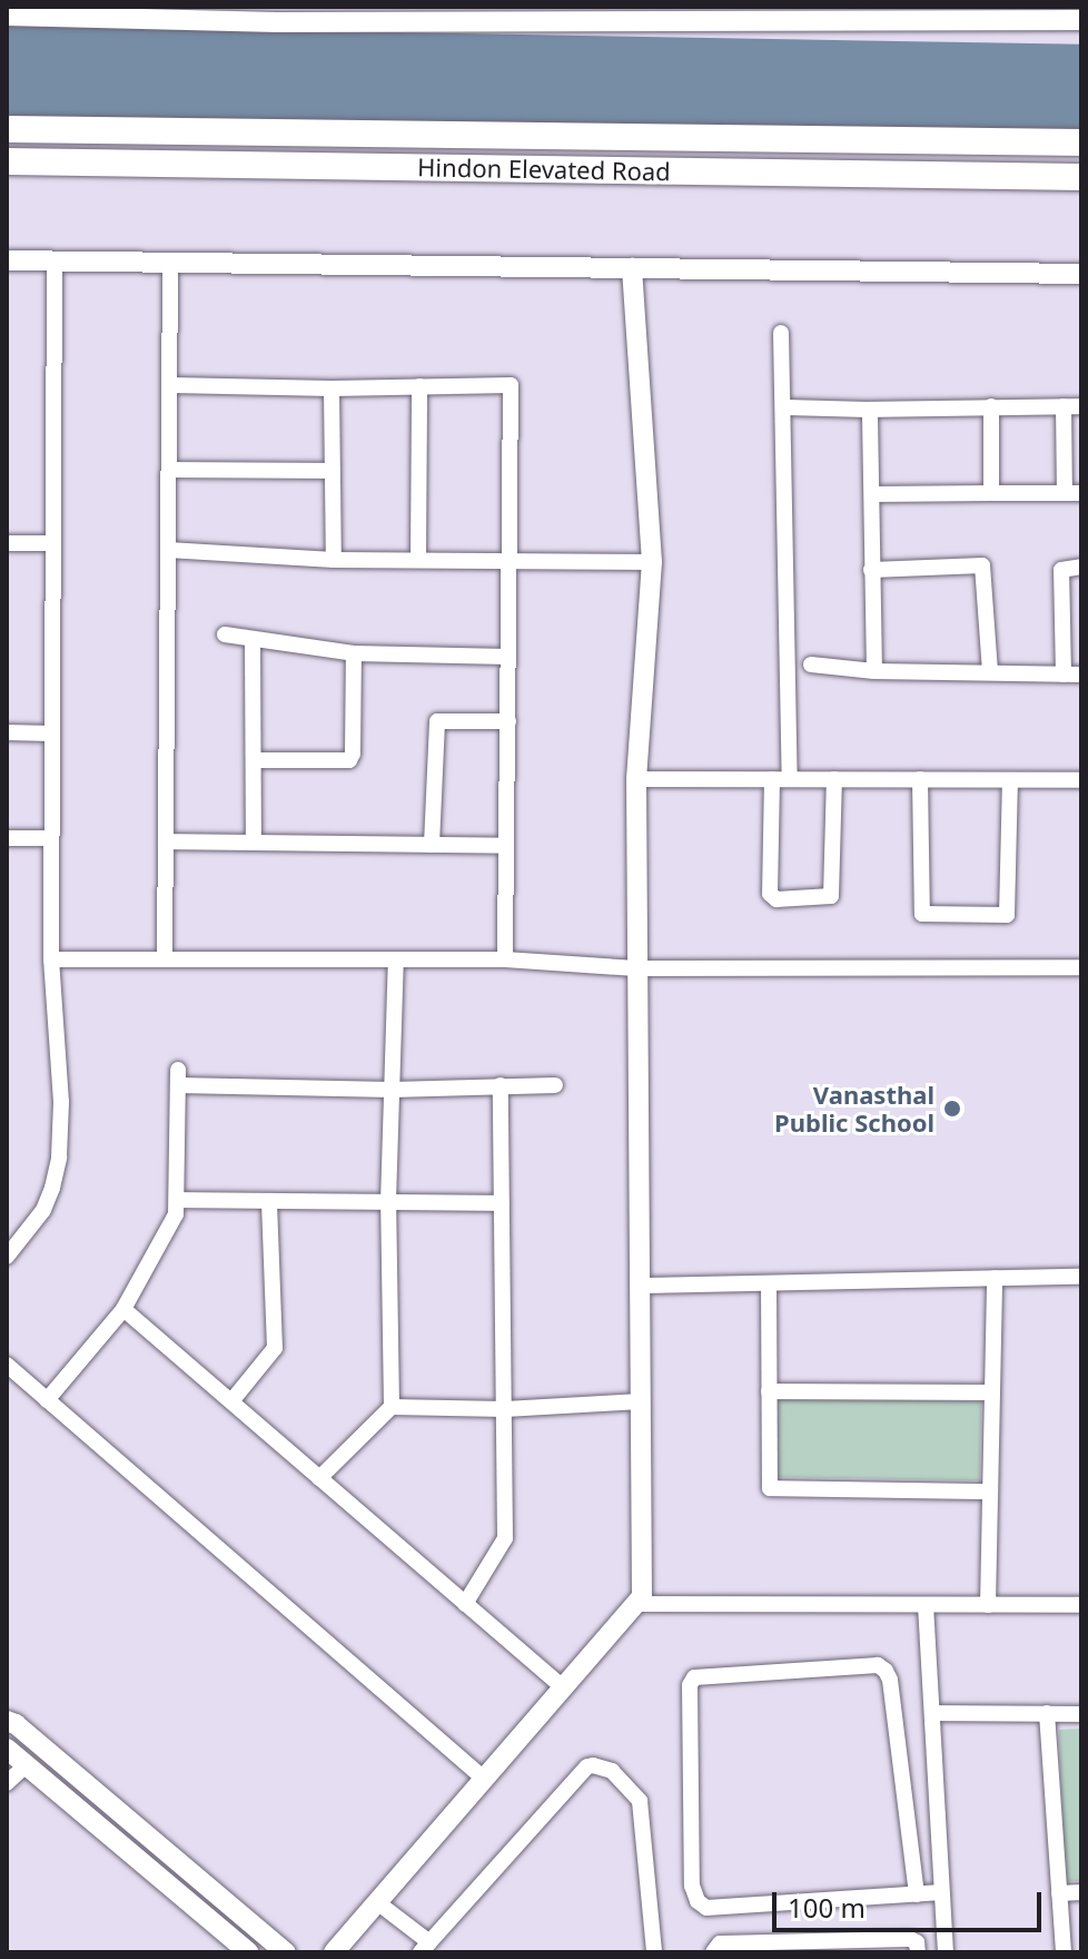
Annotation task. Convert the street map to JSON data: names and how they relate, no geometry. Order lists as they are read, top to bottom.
{
  "streets": {
    "highway": ["Hindon Elevated Road"]
  },
  "places": ["Vanasthal Public School"],
  "scale_bar": "100 m"
}
